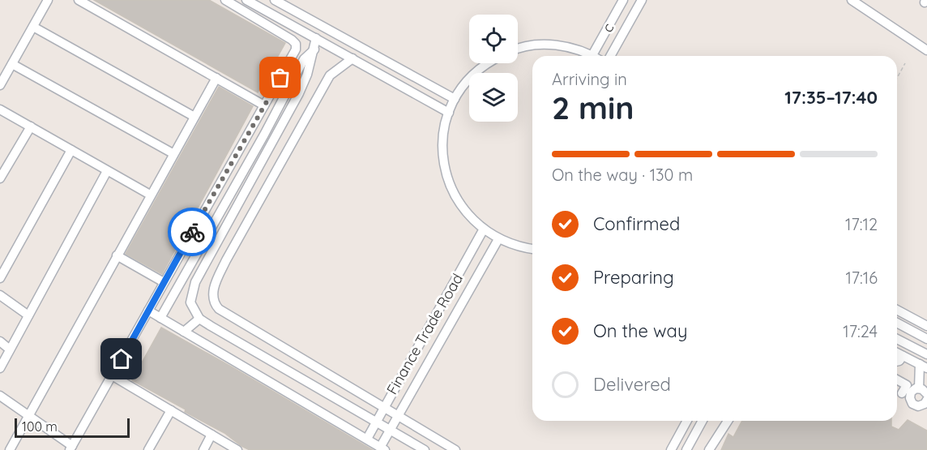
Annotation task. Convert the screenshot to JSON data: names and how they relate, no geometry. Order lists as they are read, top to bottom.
{
  "streets": {
    "street": ["c", "Finance Trade Road"]
  },
  "scale_bar": "100 m",
  "page": {
    "heading": ["2 min", "Arriving in", "17:35–17:40"],
    "bar": "On the way · 130 m",
    "list": [
      ["Confirmed", "17:12"],
      ["Preparing", "17:16"],
      ["On the way", "17:24"],
      "Delivered"
    ],
    "scale": "100 m"
  }
}
